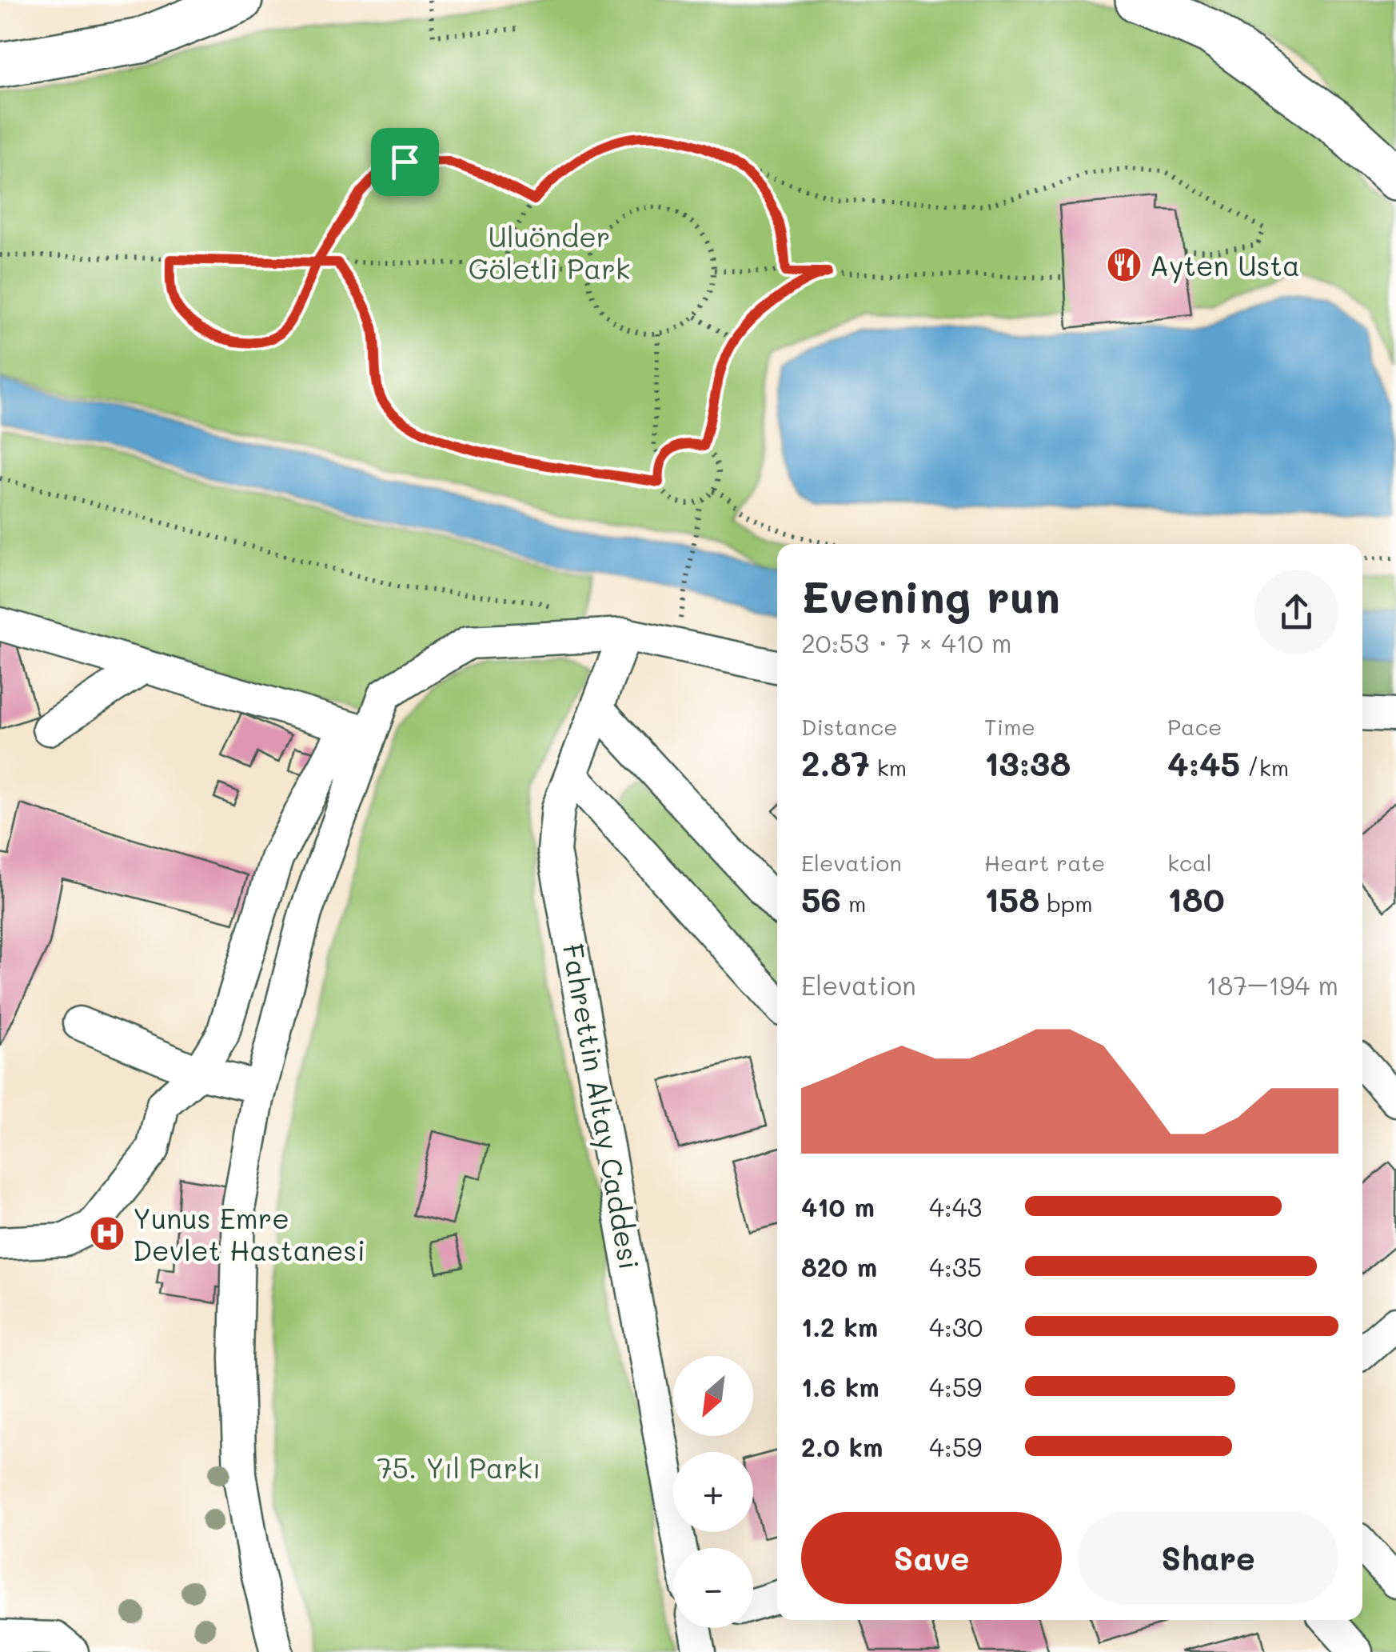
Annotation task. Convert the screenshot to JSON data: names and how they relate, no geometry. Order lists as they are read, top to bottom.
{
  "streets": {
    "street": ["Fahrettin Altay Caddesi"]
  },
  "parks": ["Uluönder Göletli Park", "75. Yıl Parkı"],
  "places": {
    "restaurant": ["Ayten Usta"],
    "hospital": ["Yunus Emre Devlet Hastanesi"]
  },
  "north": "bottom left",
  "page": {
    "heading": ["Evening run", "20:53 · 7 × 410 m"],
    "stats": [
      ["Distance", "2.87 km"],
      ["Time", "13:38"],
      ["Pace", "4:45 /km"],
      ["Elevation", "56 m"],
      ["Heart rate", "158 bpm"],
      ["kcal", "180"]
    ],
    "chart": ["Elevation", "187–194 m"],
    "list": [
      {
        "name": "410 m",
        "note": "4:43"
      },
      {
        "name": "820 m",
        "note": "4:35"
      },
      {
        "name": "1.2 km",
        "note": "4:30"
      },
      {
        "name": "1.6 km",
        "note": "4:59"
      },
      {
        "name": "2.0 km",
        "note": "4:59"
      }
    ],
    "map_buttons": ["+", "−"],
    "buttons": ["Save", "Share"]
  }
}
